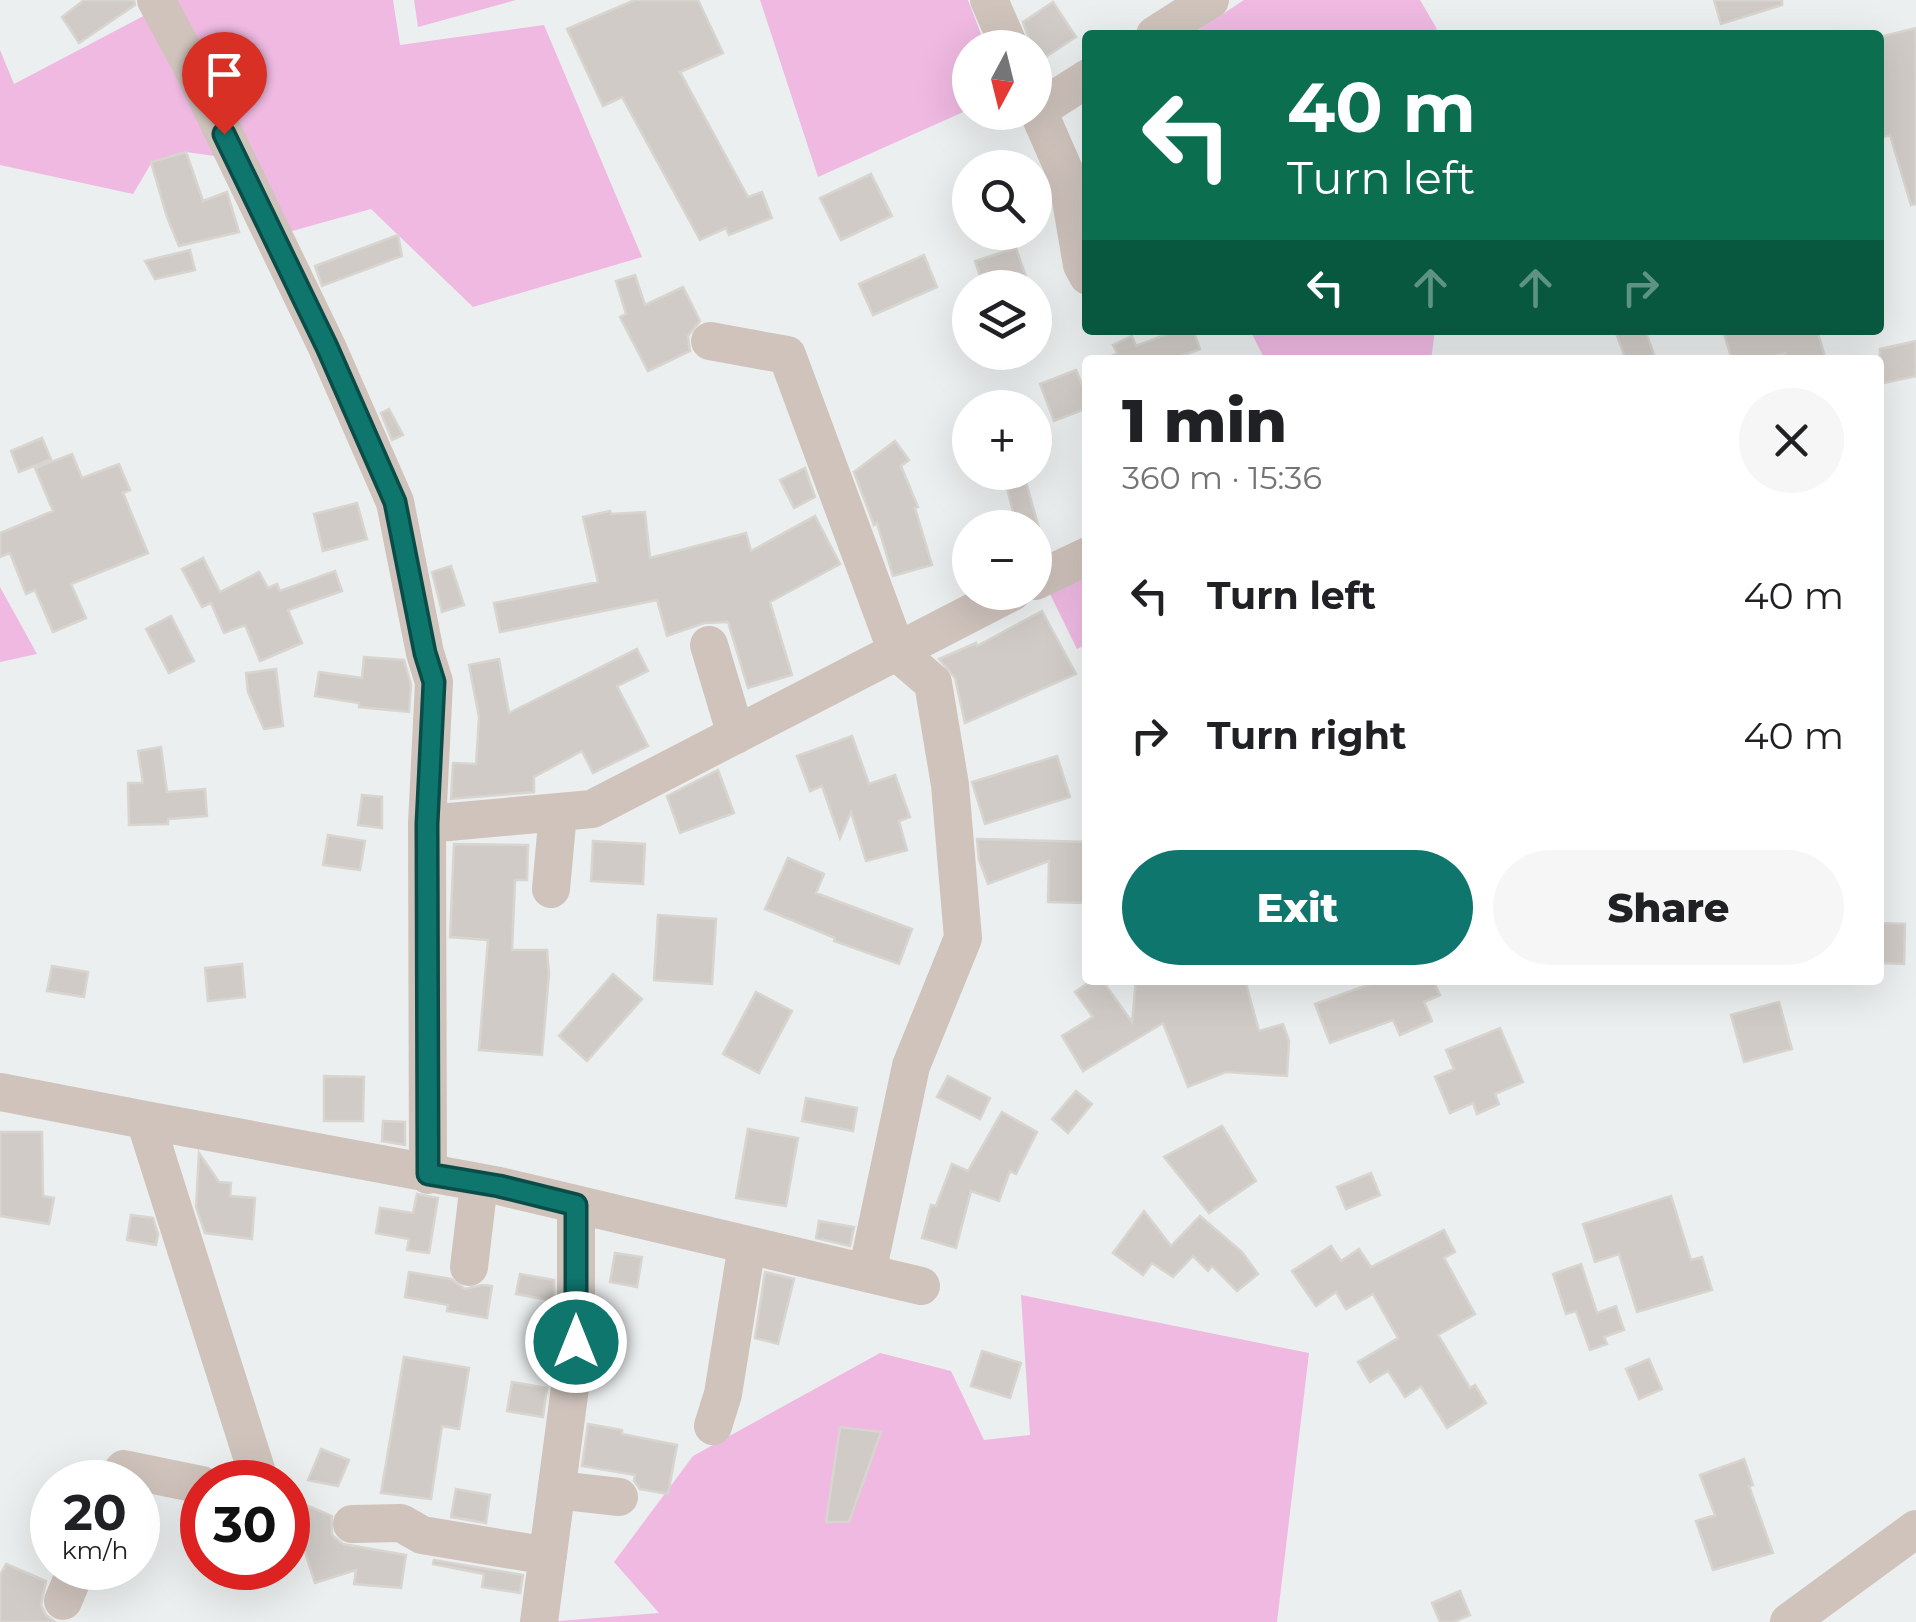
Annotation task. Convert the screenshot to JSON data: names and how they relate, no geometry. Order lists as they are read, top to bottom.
{
  "north": "bottom",
  "page": {
    "map_buttons": ["+", "−"],
    "turn": ["40 m", "Turn left"],
    "heading": ["1 min", "360 m · 15:36"],
    "list": [
      {
        "name": "Turn left",
        "value": "40 m"
      },
      {
        "name": "Turn right",
        "value": "40 m"
      }
    ],
    "buttons": ["Exit", "Share"],
    "speed": "20 km/h",
    "limit": "30"
  }
}
